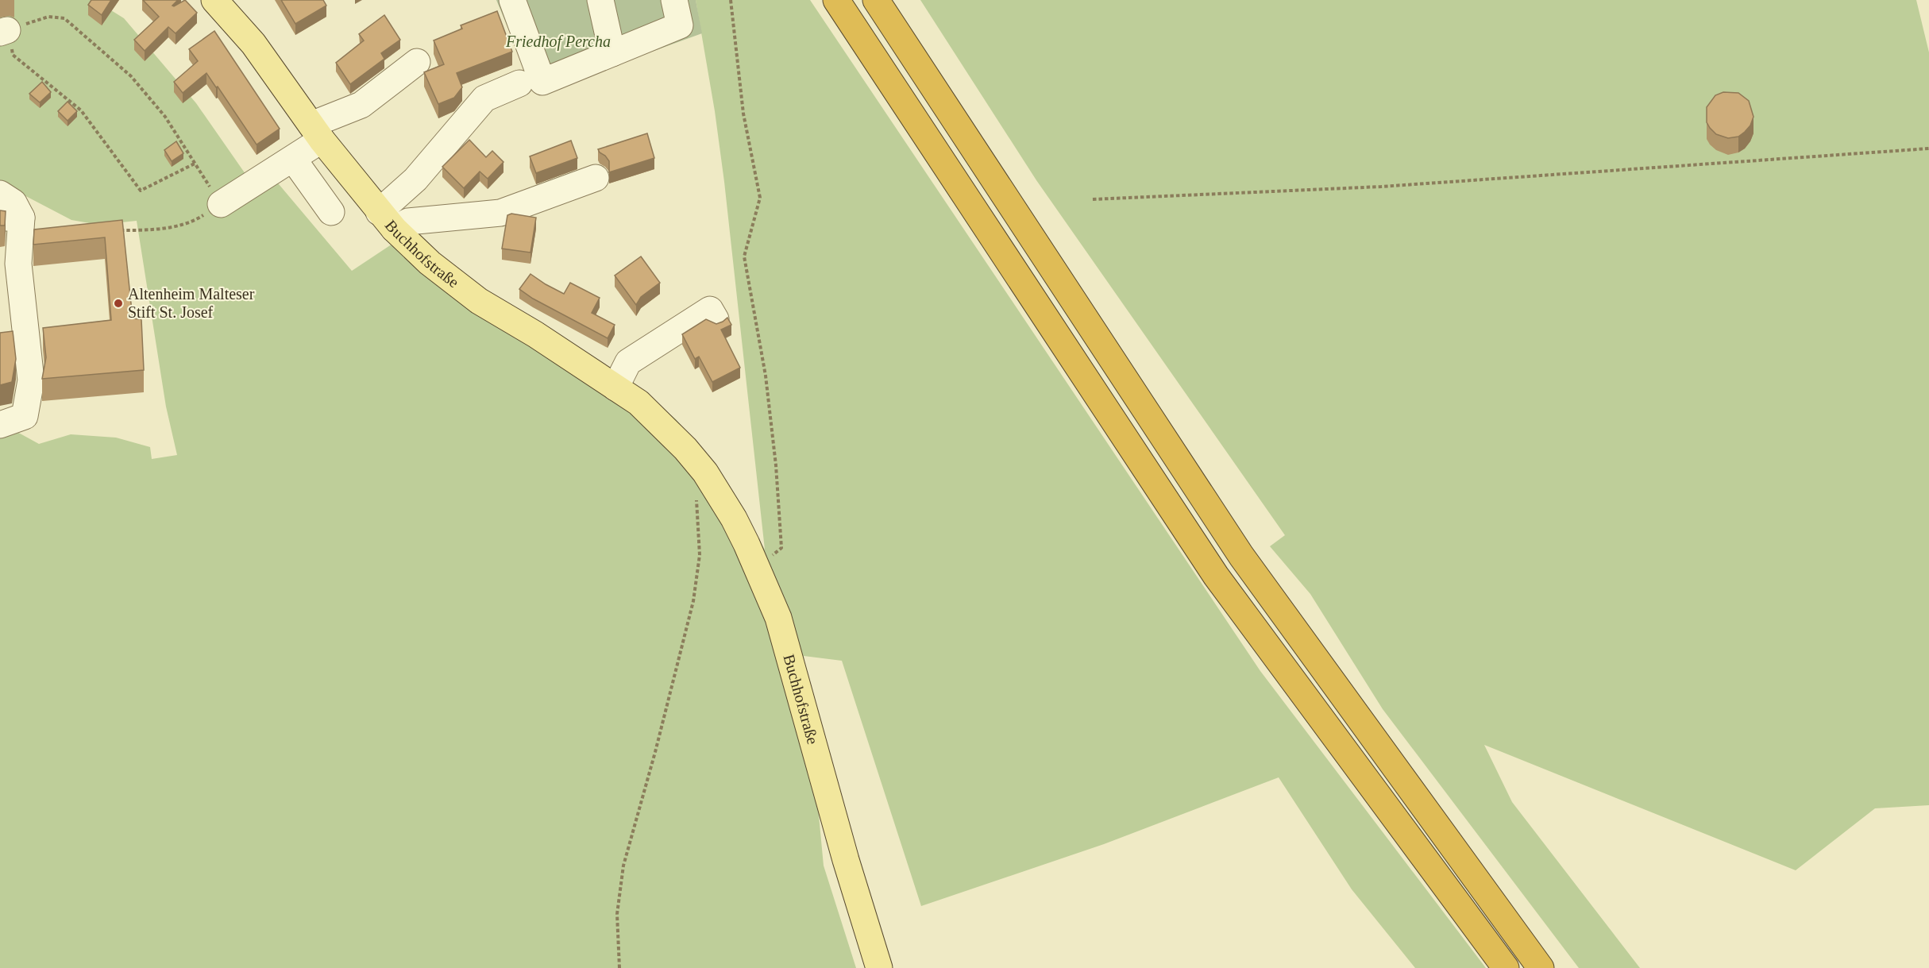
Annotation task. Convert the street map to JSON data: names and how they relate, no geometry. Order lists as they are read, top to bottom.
{
  "streets": {
    "main road": ["Buchhofstraße"]
  },
  "parks": ["Friedhof Percha"],
  "places": ["Altenheim Malteser Stift St. Josef"]
}
